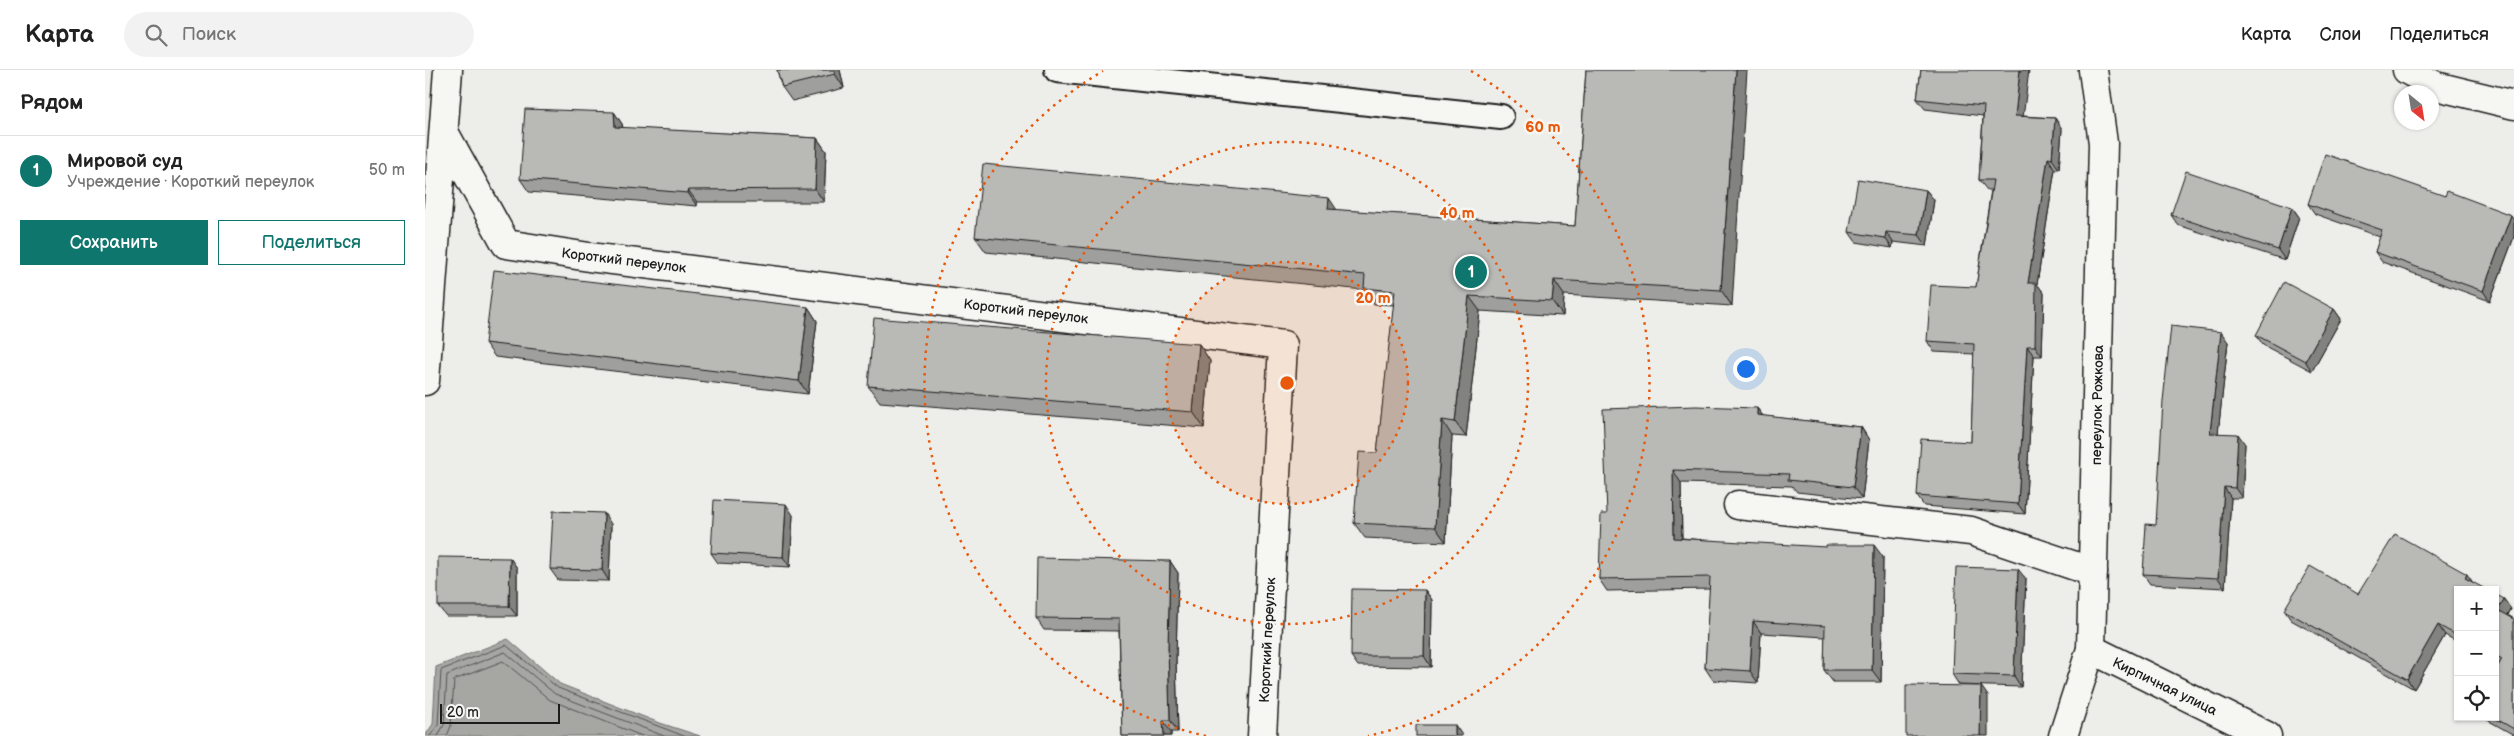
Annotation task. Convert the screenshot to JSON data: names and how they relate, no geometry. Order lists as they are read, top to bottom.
{
  "streets": {
    "street": ["Короткий переулок", "переулок Рожкова", "Кирпичная улица"]
  },
  "crossings": [
    ["переулок Рожкова", "Кирпичная улица"]
  ],
  "scale_bar": "20 m",
  "north": "bottom right",
  "page": {
    "header": "Карта",
    "search": "Поиск",
    "nav": ["Карта", "Слои", "Поделиться"],
    "heading": "Рядом",
    "list": [
      {
        "mark": "1",
        "name": "Мировой суд",
        "note": "Учреждение · Короткий переулок",
        "value": "50 m"
      }
    ],
    "buttons": ["Сохранить", "Поделиться"],
    "pins": "1",
    "map_buttons": ["+", "−"],
    "scale": "20 m"
  },
  "rings": ["60 m", "40 m", "20 m"]
}
